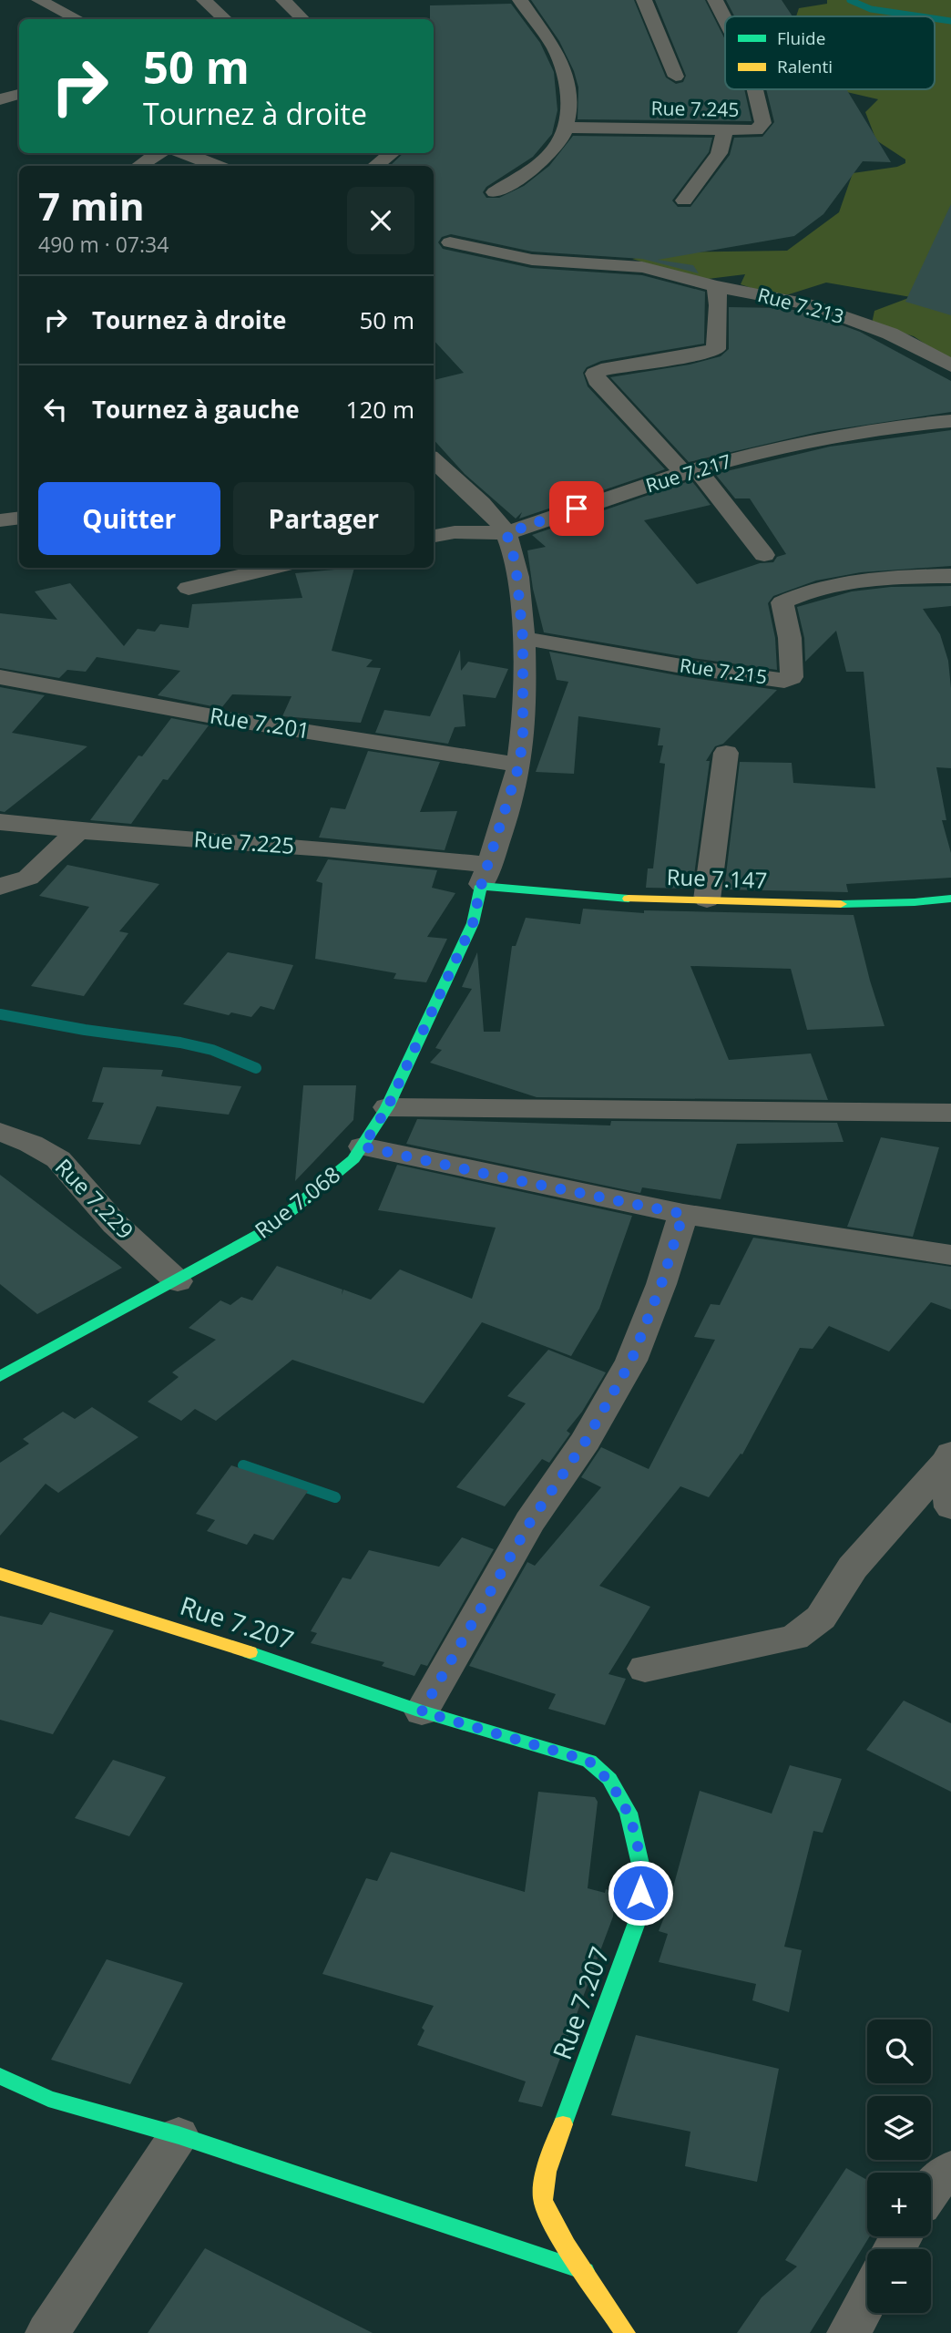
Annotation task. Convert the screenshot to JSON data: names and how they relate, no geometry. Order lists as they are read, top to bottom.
{
  "streets": {
    "street": [
      "Rue 7.245",
      "Rue 7.213",
      "Rue 7.217",
      "Rue 7.215",
      "Rue 7.201",
      "Rue 7.225",
      "Rue 7.147",
      "Rue 7.229",
      "Rue 7.068",
      "Rue 7.207"
    ]
  },
  "crossings": [
    ["Rue 7.217", "Rue 7.068"],
    ["Rue 7.215", "Rue 7.068"],
    ["Rue 7.201", "Rue 7.068"],
    ["Rue 7.225", "Rue 7.147"],
    ["Rue 7.225", "Rue 7.068"],
    ["Rue 7.147", "Rue 7.068"],
    ["Rue 7.229", "Rue 7.068"]
  ],
  "legend": ["Fluide", "Ralenti"],
  "page": {
    "turn": ["50 m", "Tournez à droite"],
    "heading": ["7 min", "490 m · 07:34"],
    "list": [
      {
        "name": "Tournez à droite",
        "value": "50 m"
      },
      {
        "name": "Tournez à gauche",
        "value": "120 m"
      }
    ],
    "buttons": ["Quitter", "Partager"],
    "map_buttons": ["+", "−"]
  }
}
